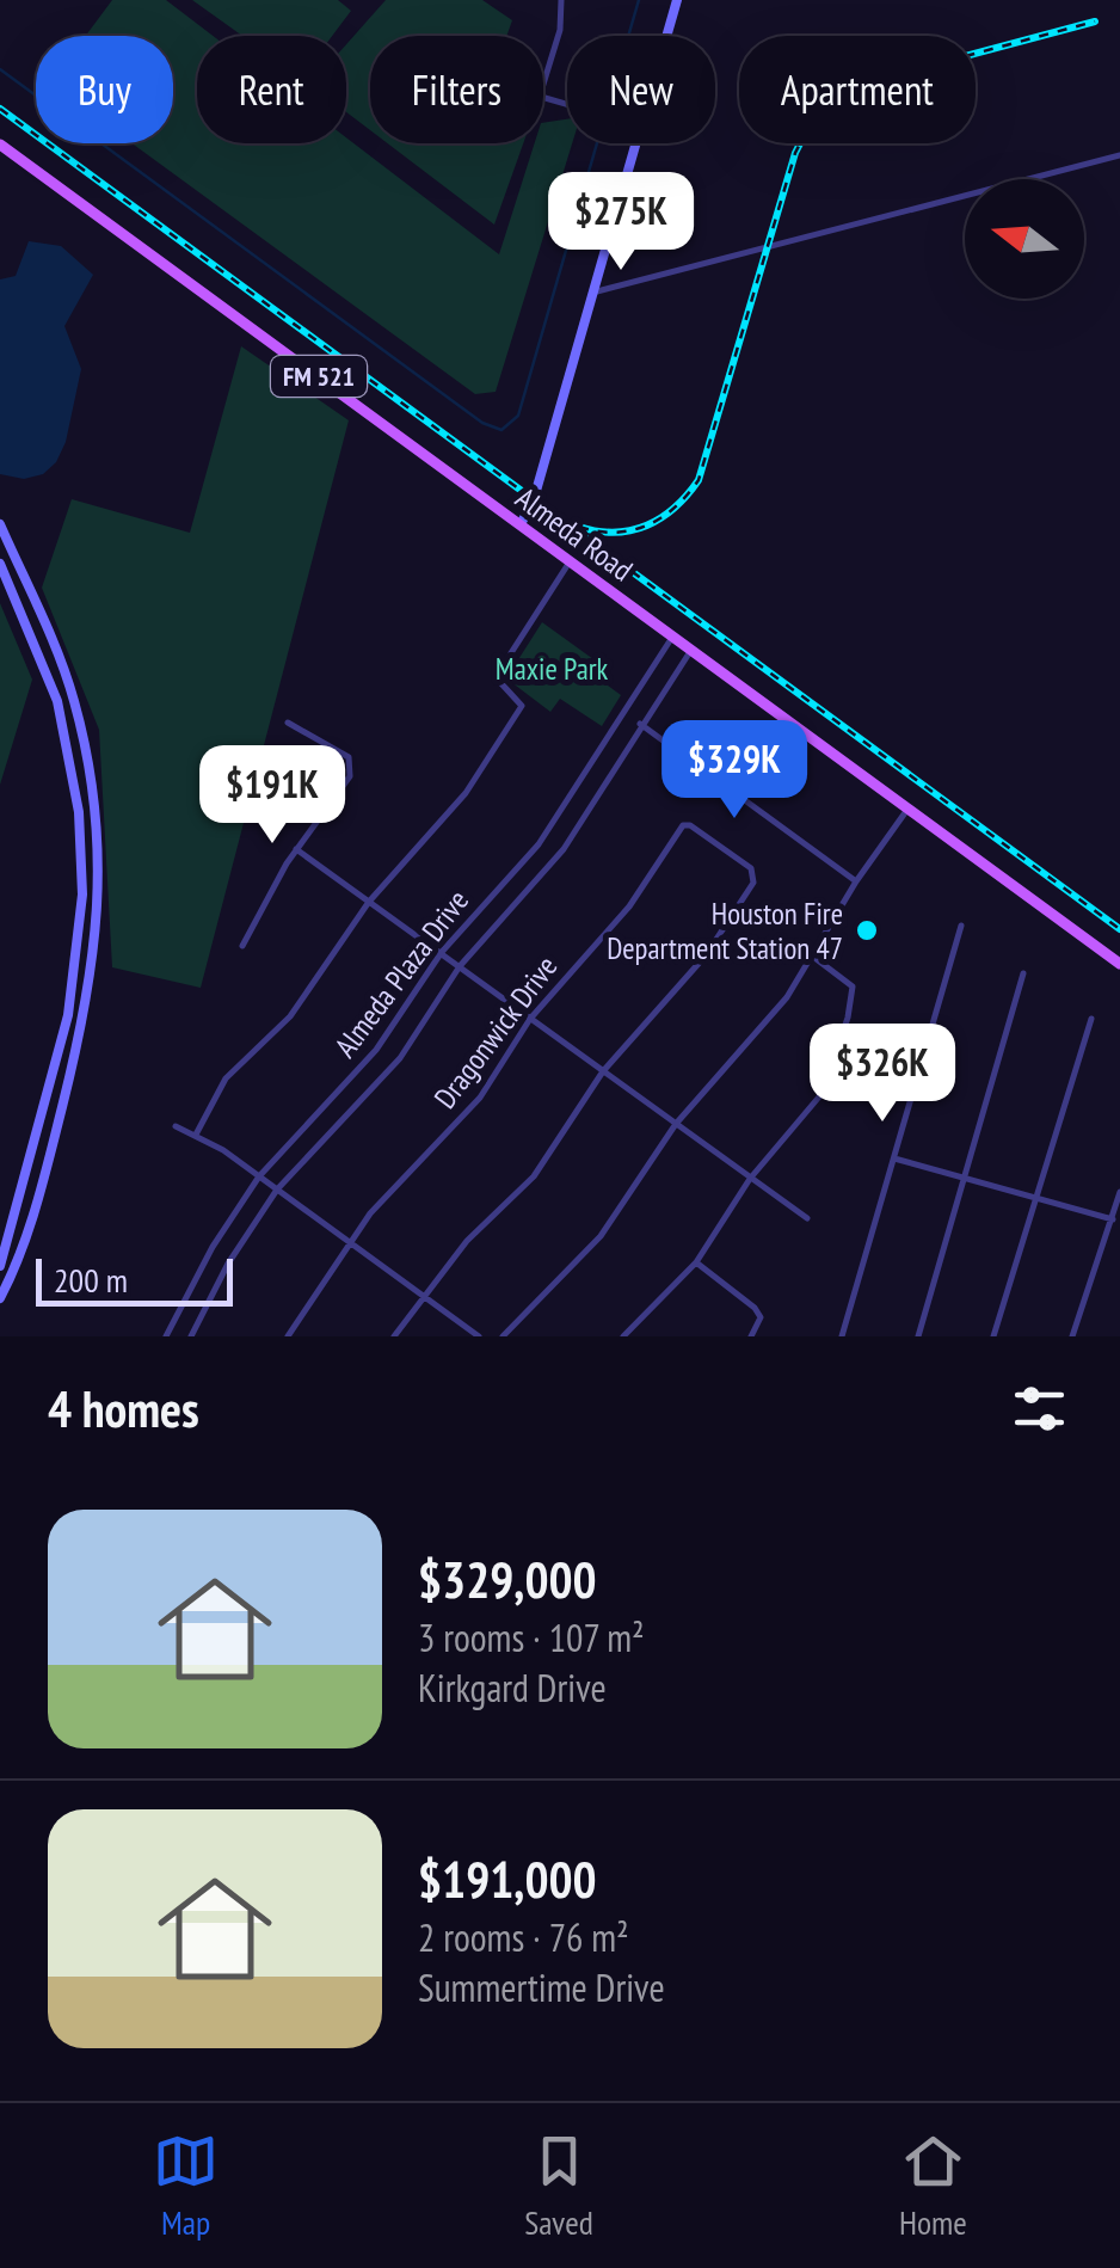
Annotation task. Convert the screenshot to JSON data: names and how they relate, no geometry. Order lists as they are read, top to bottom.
{
  "streets": {
    "main road": ["FM 521", "Almeda Road"],
    "street": ["Almeda Plaza Drive", "Dragonwick Drive"]
  },
  "crossings": [
    ["Almeda Road", "Almeda Plaza Drive"]
  ],
  "parks": ["Maxie Park"],
  "places": ["Houston Fire Department Station 47"],
  "scale_bar": "200 m",
  "north": "left",
  "page": {
    "chip": [
      "Buy",
      "Rent",
      "Filters",
      "New",
      "Apartment"
    ],
    "price": [
      "$275K",
      "$329K",
      "$191K",
      "$326K"
    ],
    "scale": "200 m",
    "heading": "4 homes",
    "list": [
      {
        "name": "$329,000",
        "note": "3 rooms · 107 m² · Kirkgard Drive"
      },
      {
        "name": "$191,000",
        "note": "2 rooms · 76 m² · Summertime Drive"
      }
    ],
    "tabs": ["Map", "Saved", "Home"]
  }
}
